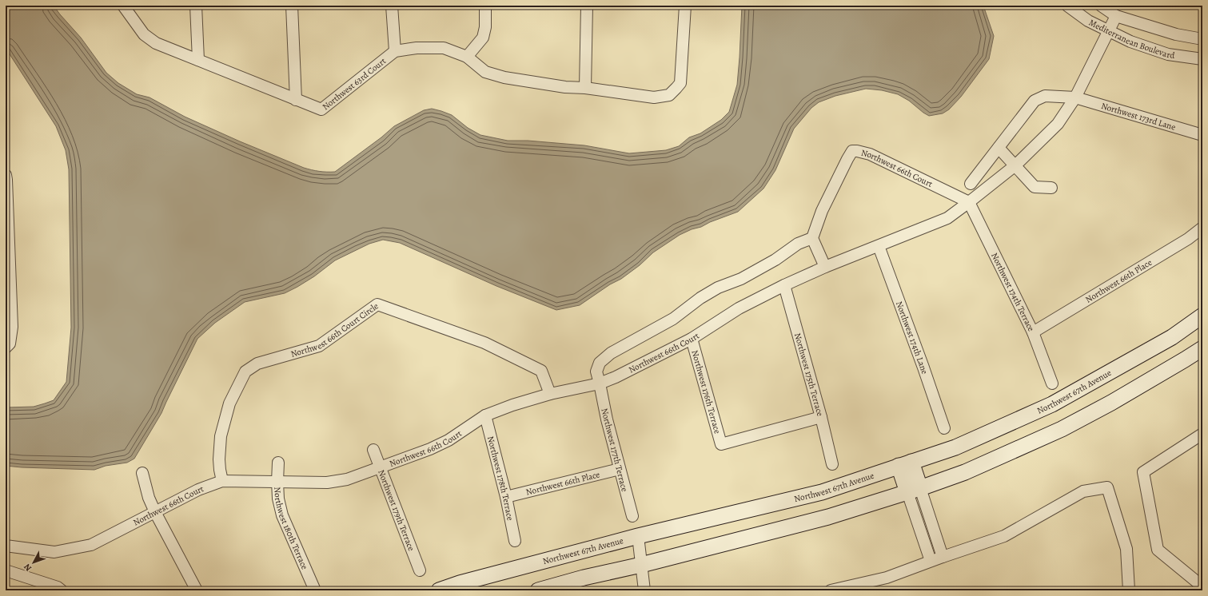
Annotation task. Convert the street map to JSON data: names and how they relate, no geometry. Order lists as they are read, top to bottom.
{
  "streets": {
    "main road": ["Northwest 67th Avenue"],
    "street": [
      "Mediterranean Boulevard",
      "Northwest 63rd Court",
      "Northwest 173rd Lane",
      "Northwest 66th Court",
      "Northwest 66th Place",
      "Northwest 174th Terrace",
      "Northwest 66th Court Circle",
      "Northwest 174th Lane",
      "Northwest 175th Terrace",
      "Northwest 176th Terrace",
      "Northwest 177th Terrace",
      "Northwest 178th Terrace",
      "Northwest 179th Terrace",
      "Northwest 180th Terrace"
    ]
  },
  "crossings": [
    ["Mediterranean Boulevard", "Northwest 66th Court"],
    ["Northwest 173rd Lane", "Northwest 66th Court"],
    ["Northwest 66th Court", "Northwest 174th Terrace"],
    ["Northwest 66th Court", "Northwest 66th Court Circle"],
    ["Northwest 66th Court", "Northwest 174th Lane"],
    ["Northwest 66th Court", "Northwest 175th Terrace"],
    ["Northwest 66th Court", "Northwest 176th Terrace"],
    ["Northwest 66th Court", "Northwest 177th Terrace"],
    ["Northwest 66th Court", "Northwest 178th Terrace"],
    ["Northwest 66th Court", "Northwest 179th Terrace"],
    ["Northwest 66th Court", "Northwest 180th Terrace"],
    ["Northwest 66th Place", "Northwest 174th Terrace"],
    ["Northwest 66th Place", "Northwest 177th Terrace"],
    ["Northwest 66th Place", "Northwest 178th Terrace"],
    ["Northwest 175th Terrace", "Northwest 176th Terrace"]
  ],
  "north": "bottom left"
}
